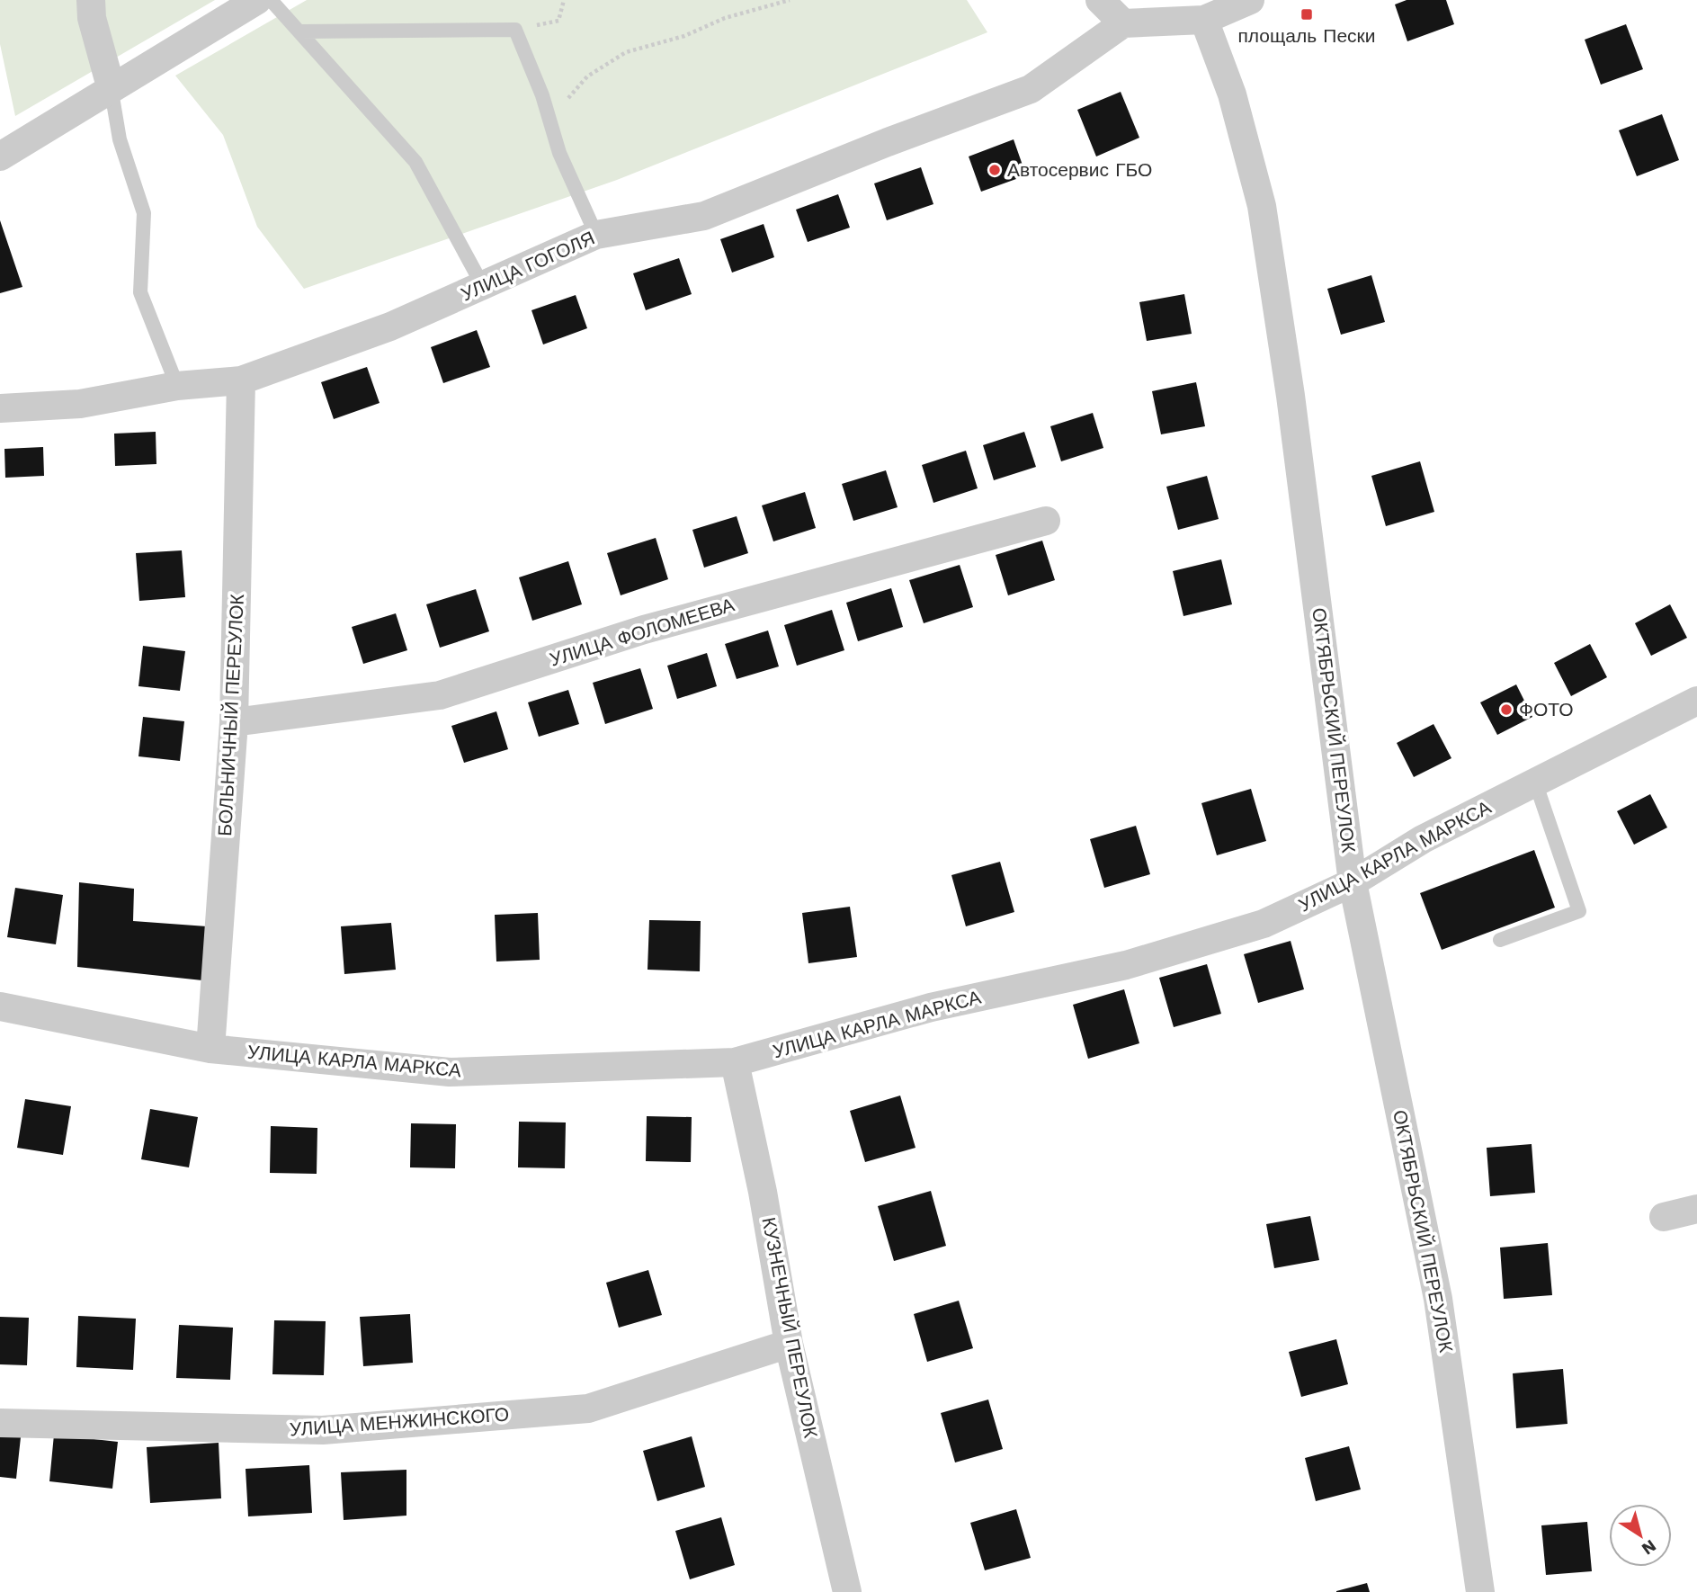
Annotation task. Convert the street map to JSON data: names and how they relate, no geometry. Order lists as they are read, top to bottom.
{
  "streets": {
    "street": [
      "УЛИЦА ГОГОЛЯ",
      "УЛИЦА ФОЛОМЕЕВА",
      "БОЛЬНИЧНЫЙ ПЕРЕУЛОК",
      "ОКТЯБРЬСКИЙ ПЕРЕУЛОК",
      "УЛИЦА КАРЛА МАРКСА",
      "КУЗНЕЧНЫЙ ПЕРЕУЛОК",
      "УЛИЦА МЕНЖИНСКОГО"
    ]
  },
  "crossings": [
    ["УЛИЦА ГОГОЛЯ", "БОЛЬНИЧНЫЙ ПЕРЕУЛОК"],
    ["УЛИЦА ФОЛОМЕЕВА", "БОЛЬНИЧНЫЙ ПЕРЕУЛОК"],
    ["БОЛЬНИЧНЫЙ ПЕРЕУЛОК", "УЛИЦА КАРЛА МАРКСА"],
    ["ОКТЯБРЬСКИЙ ПЕРЕУЛОК", "УЛИЦА КАРЛА МАРКСА"],
    ["УЛИЦА КАРЛА МАРКСА", "КУЗНЕЧНЫЙ ПЕРЕУЛОК"],
    ["КУЗНЕЧНЫЙ ПЕРЕУЛОК", "УЛИЦА МЕНЖИНСКОГО"]
  ],
  "places": {
    "transit": ["площаль Пески"],
    "other": ["Автосервис ГБО", "ФОТО"]
  },
  "north": "bottom right"
}
